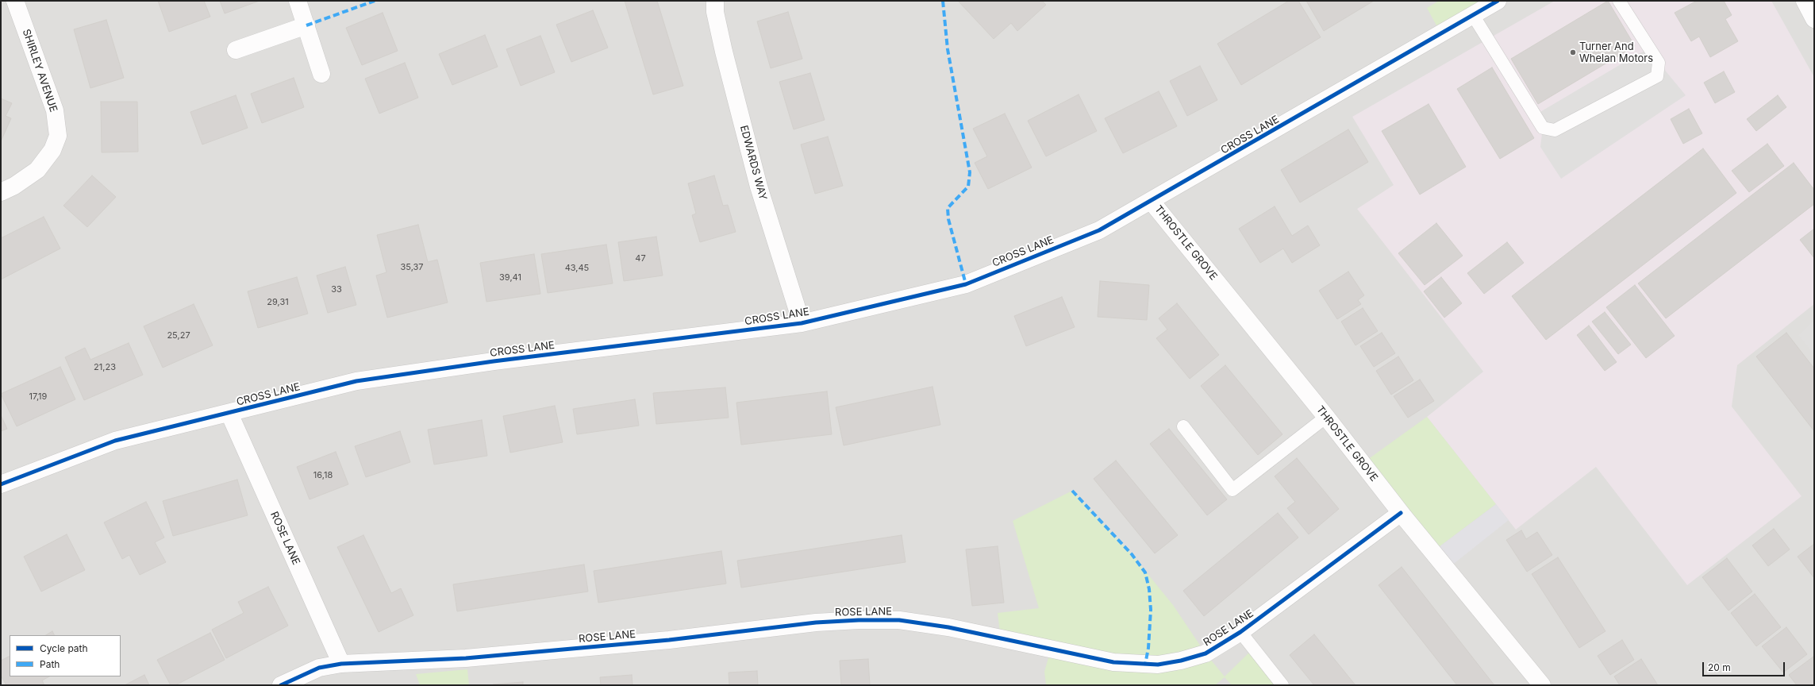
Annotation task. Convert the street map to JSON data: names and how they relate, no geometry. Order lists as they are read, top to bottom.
{
  "streets": {
    "street": [
      "SHIRLEY AVENUE",
      "CROSS LANE",
      "EDWARDS WAY",
      "THROSTLE GROVE",
      "ROSE LANE"
    ]
  },
  "crossings": [
    ["CROSS LANE", "EDWARDS WAY"],
    ["CROSS LANE", "THROSTLE GROVE"],
    ["CROSS LANE", "ROSE LANE"],
    ["THROSTLE GROVE", "ROSE LANE"]
  ],
  "places": ["Turner And Whelan Motors"],
  "house_numbers": [
    "47",
    "35,37",
    "43,45",
    "39,41",
    "33",
    "29,31",
    "25,27",
    "21,23",
    "17,19",
    "16,18"
  ],
  "legend": ["Cycle path", "Path"],
  "scale_bar": "20 m"
}
